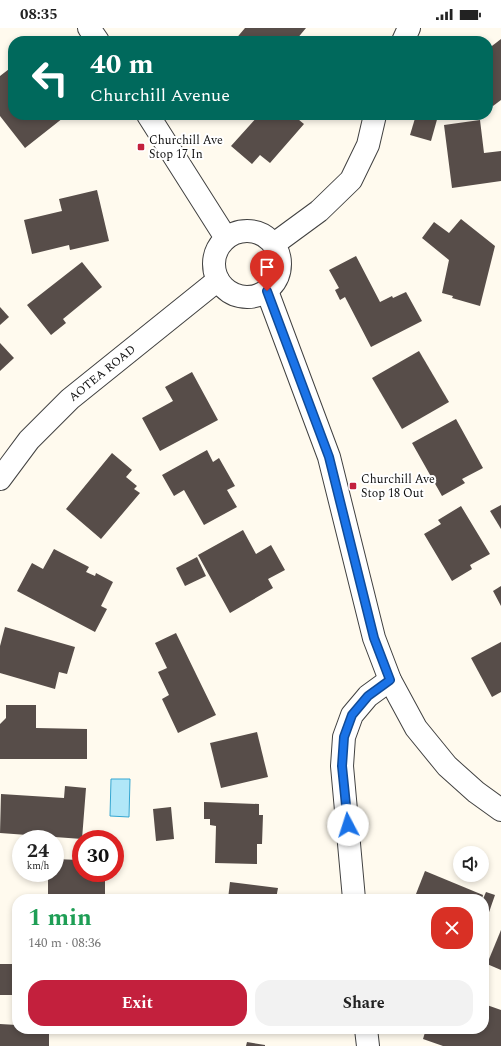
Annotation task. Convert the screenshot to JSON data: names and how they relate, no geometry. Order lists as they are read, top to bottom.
{
  "streets": {
    "street": ["AOTEA ROAD"]
  },
  "places": {
    "transit": ["Churchill Ave Stop 17 In", "Churchill Ave Stop 18 Out"]
  },
  "page": {
    "status": "08:35",
    "turn": ["40 m", "Churchill Avenue"],
    "speed": "24 km/h",
    "limit": "30",
    "heading": ["1 min", "140 m · 08:36"],
    "buttons": ["Exit", "Share"]
  }
}
